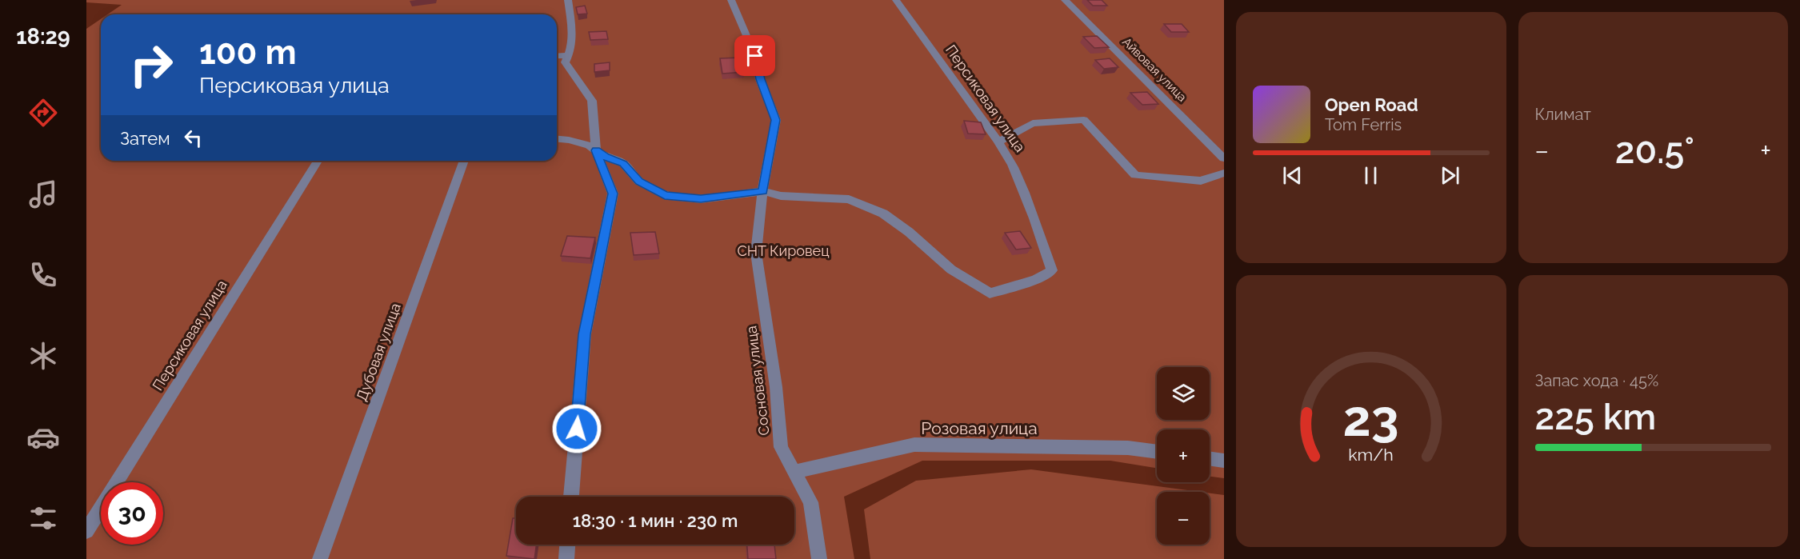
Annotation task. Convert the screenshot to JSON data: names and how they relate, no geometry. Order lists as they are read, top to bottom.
{
  "streets": {
    "street": [
      "Айвовая улица",
      "Персиковая улица",
      "Дубовая улица",
      "Сосновая улица",
      "Розовая улица"
    ]
  },
  "crossings": [
    ["Персиковая улица", "Сосновая улица"],
    ["Сосновая улица", "Розовая улица"]
  ],
  "parks": ["СНТ Кировец"],
  "page": {
    "tabs": "18:29",
    "tile": [
      "Климат",
      ["Запас хода · 45%", "225 km"]
    ],
    "turn": ["100 m", "Персиковая улица"],
    "song": ["Open Road", "Tom Ferris"],
    "then": "Затем",
    "heat": ["−", "20.5°", "+"],
    "map_buttons": ["+", "−"],
    "limit": "30",
    "trip": "18:30 · 1 мин · 230 m",
    "gauge": ["23", "km/h"]
  }
}
